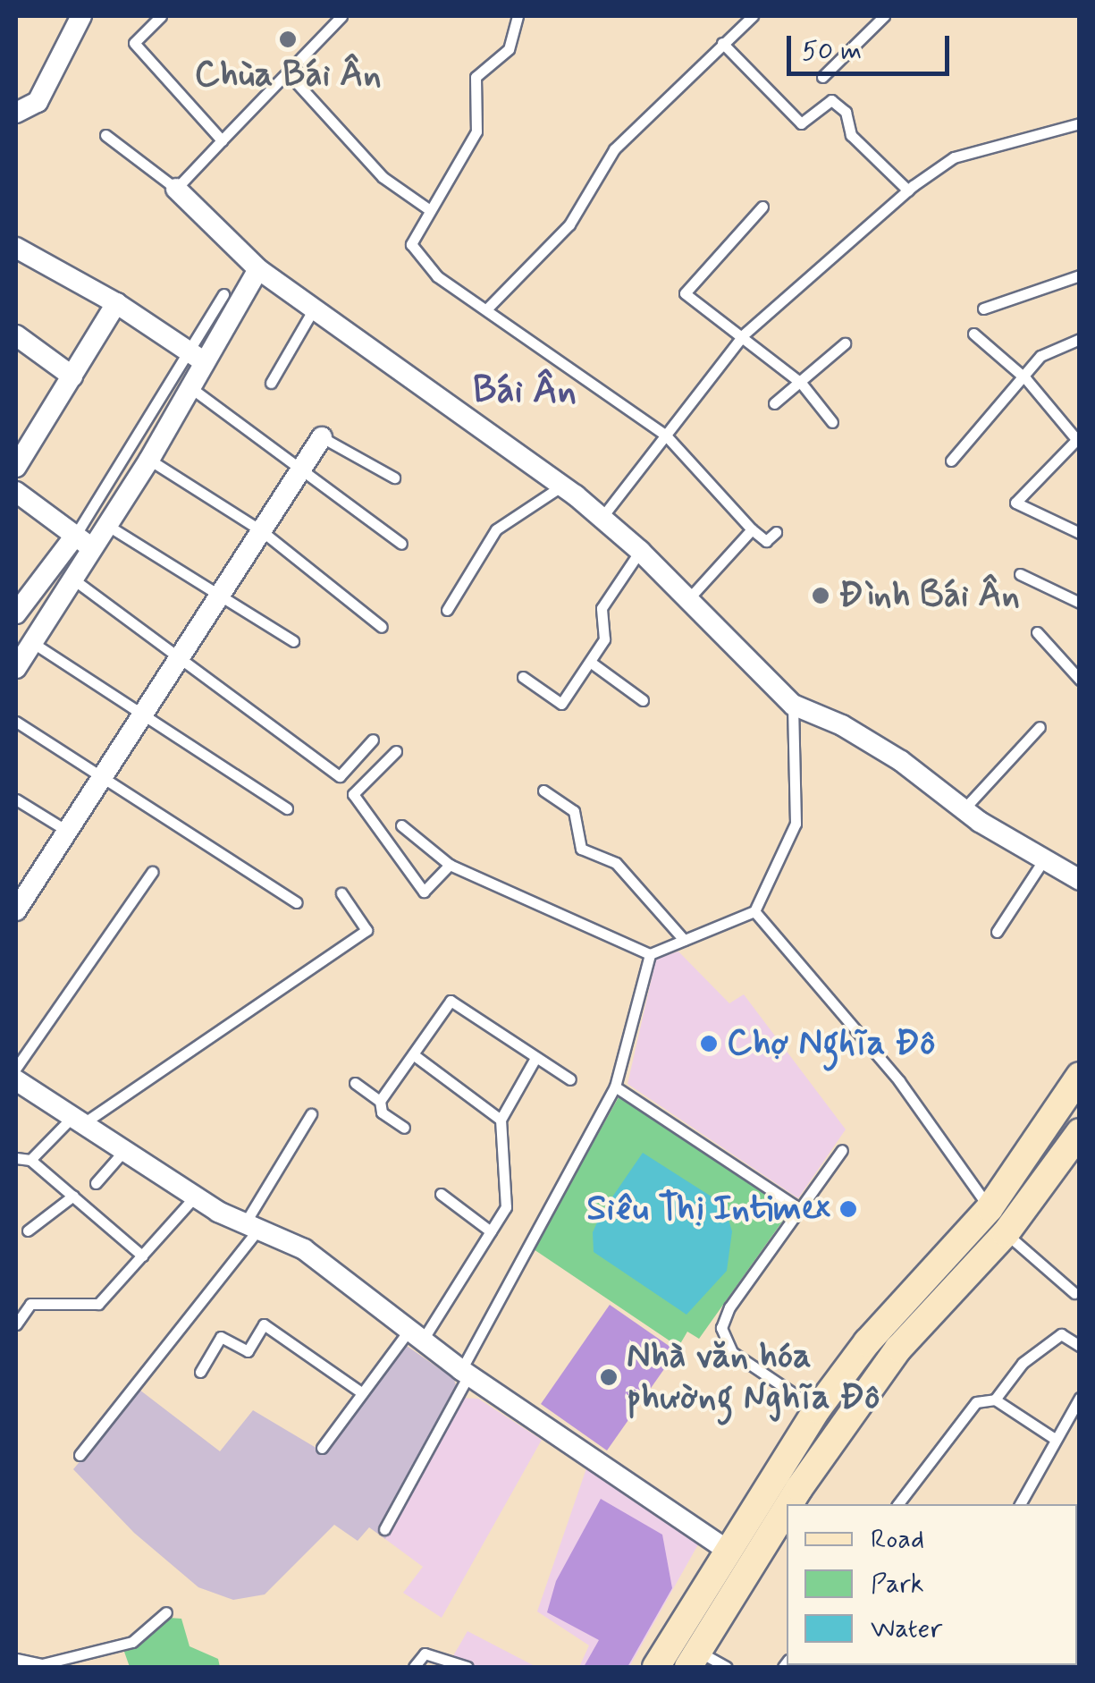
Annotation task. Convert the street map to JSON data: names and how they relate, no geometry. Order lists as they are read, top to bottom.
{
  "districts": ["Bái Ân"],
  "places": [
    "Chùa Bái Ân",
    "Đình Bái Ân",
    "Chợ Nghĩa Đô",
    "Siêu Thị Intimex",
    "Nhà văn hóa phường Nghĩa Đô"
  ],
  "legend": ["Road", "Park", "Water"],
  "scale_bar": "50 m"
}
